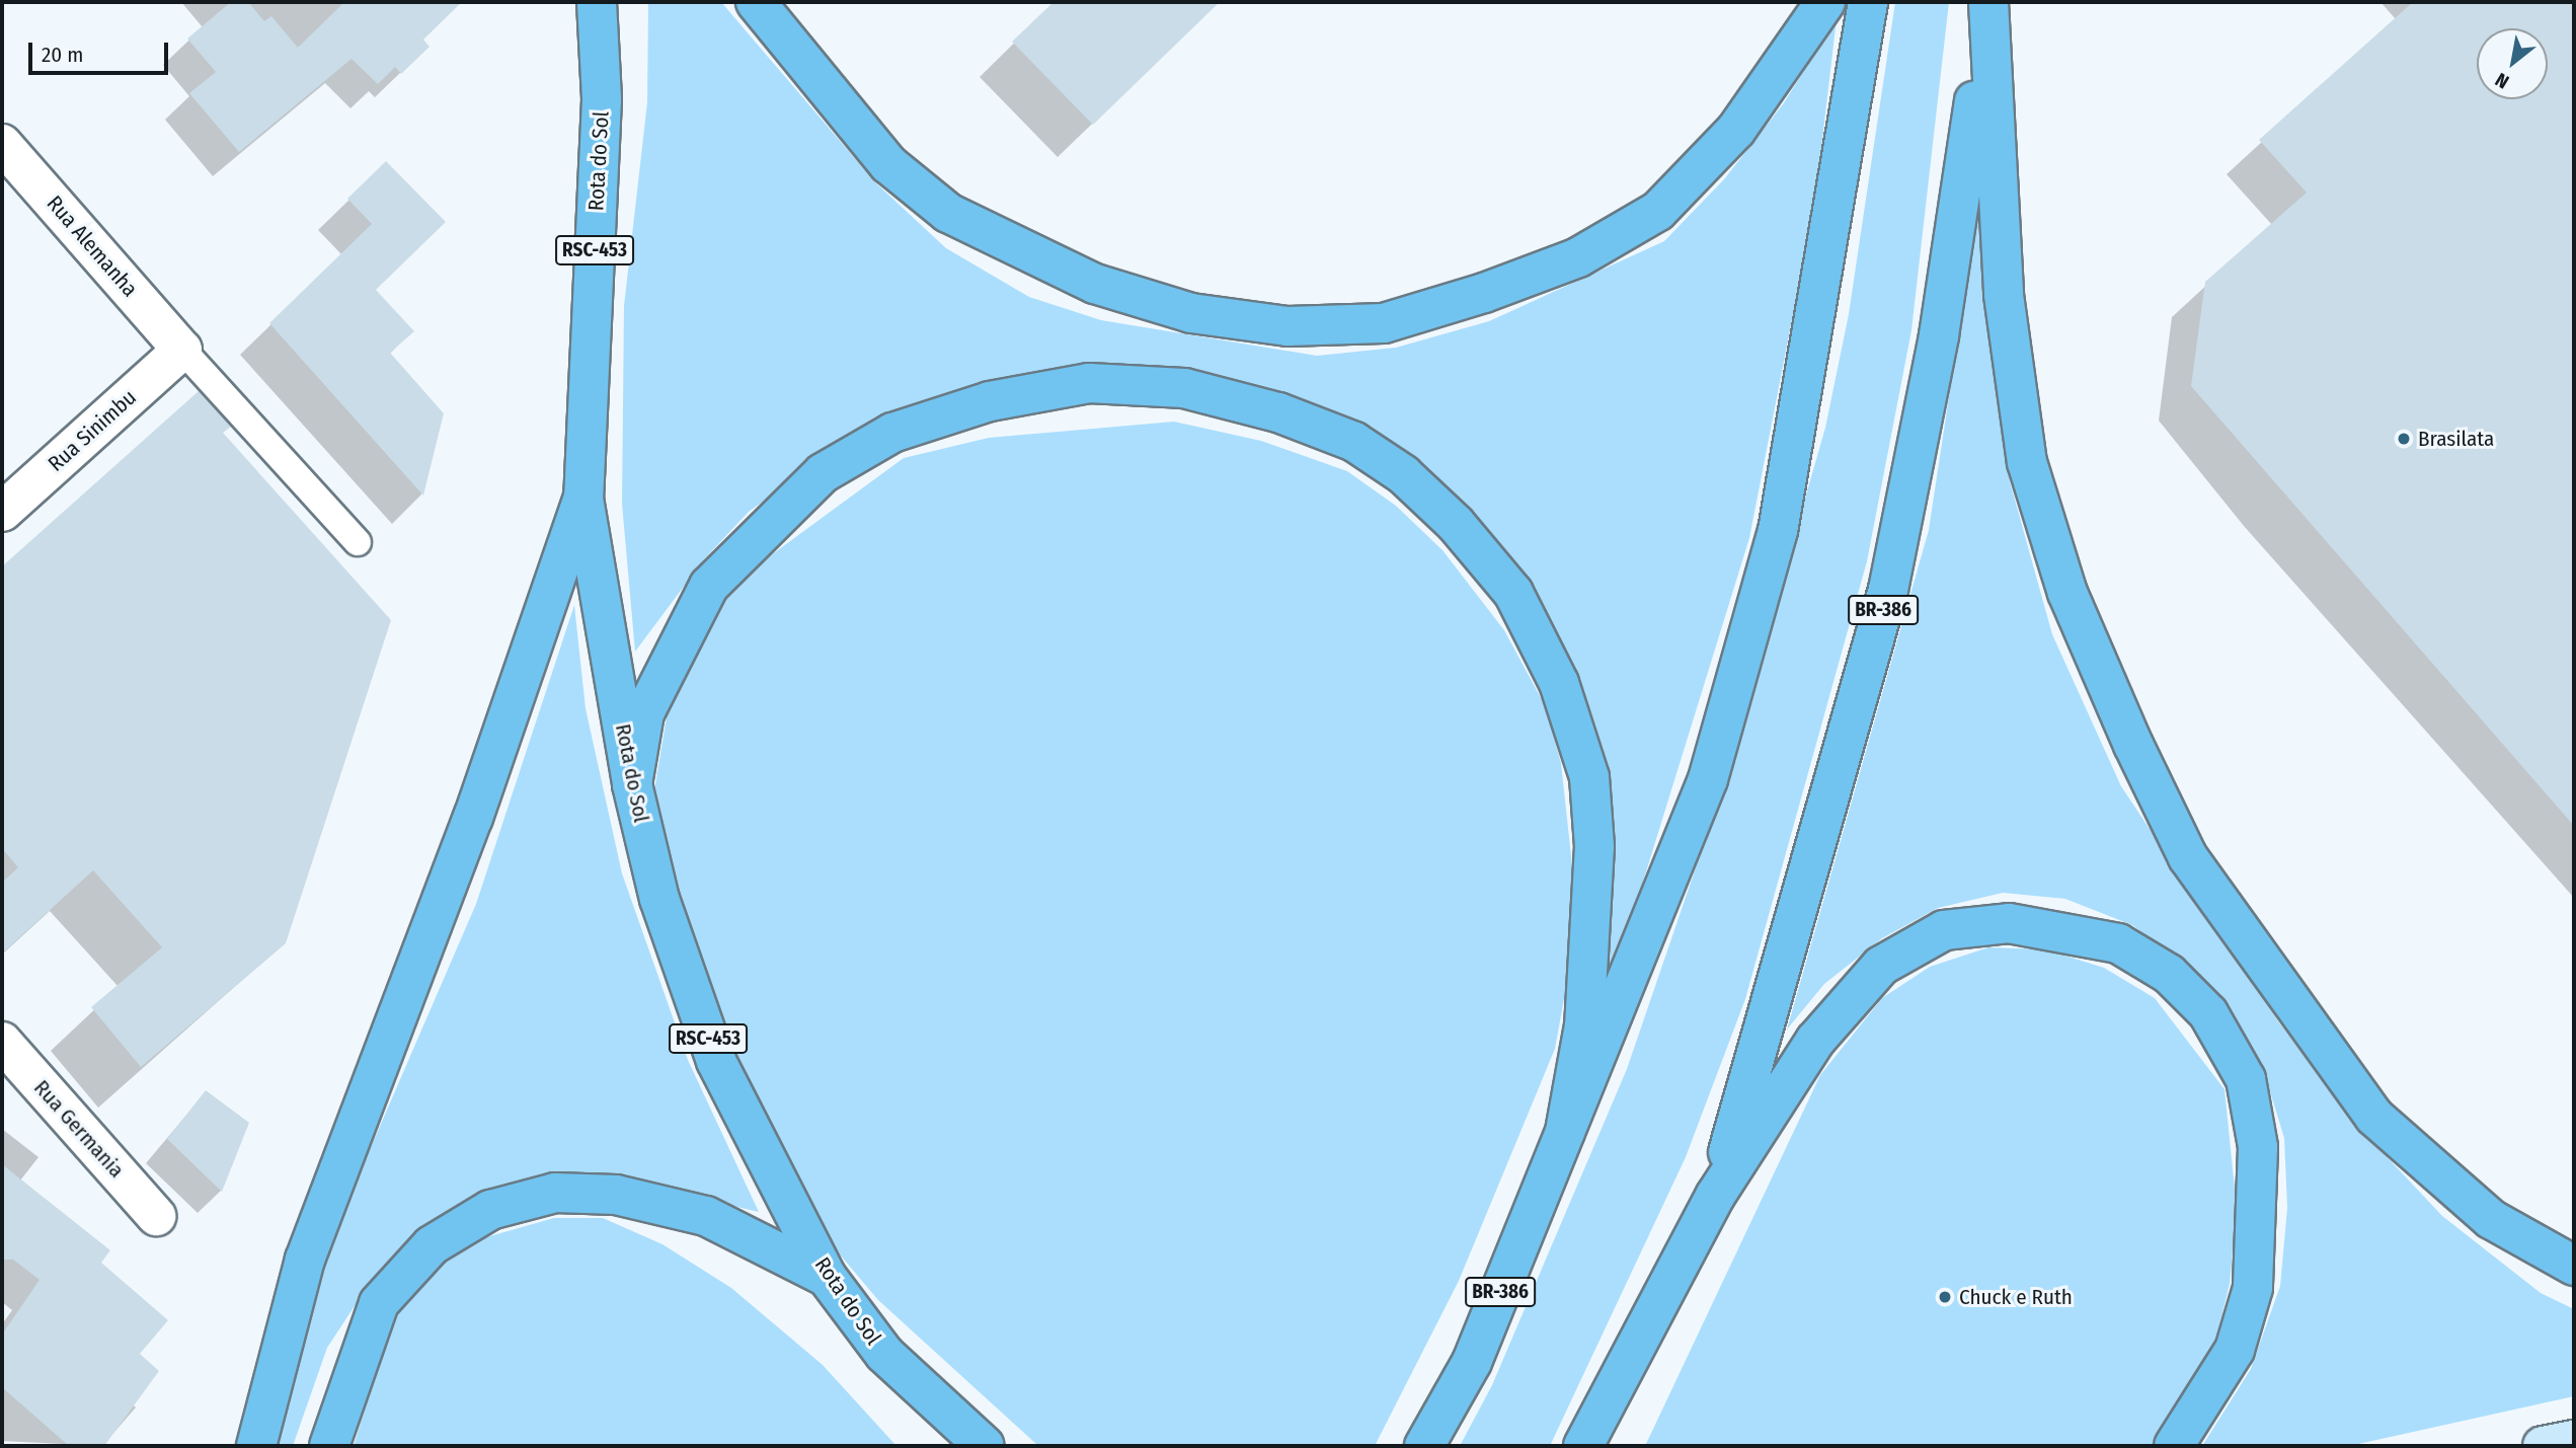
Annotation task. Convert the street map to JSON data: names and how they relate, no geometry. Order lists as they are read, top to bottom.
{
  "streets": {
    "highway": ["Rota do Sol", "RSC-453", "BR-386"],
    "street": ["Rua Alemanha", "Rua Sinimbu", "Rua Germania"]
  },
  "crossings": [
    ["Rua Alemanha", "Rua Sinimbu"]
  ],
  "places": ["Brasilata", "Chuck e Ruth"],
  "scale_bar": "20 m",
  "north": "bottom left"
}
